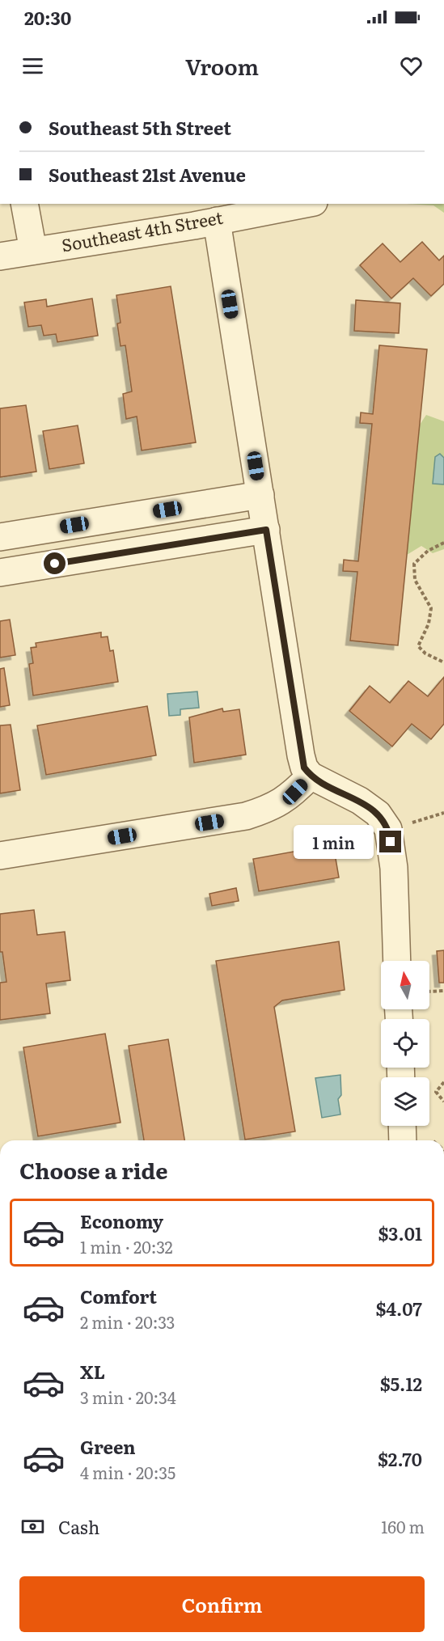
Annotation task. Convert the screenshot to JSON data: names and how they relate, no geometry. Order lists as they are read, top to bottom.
{
  "streets": {
    "street": ["Southeast 4th Street"]
  },
  "north": "top",
  "page": {
    "status": "20:30",
    "header": "Vroom",
    "banner": ["Southeast 5th Street", "Southeast 21st Avenue"],
    "bubble": "1 min",
    "heading": "Choose a ride",
    "list": [
      {
        "name": "Economy",
        "note": "1 min · 20:32",
        "value": "$3.01"
      },
      {
        "name": "Comfort",
        "note": "2 min · 20:33",
        "value": "$4.07"
      },
      {
        "name": "XL",
        "note": "3 min · 20:34",
        "value": "$5.12"
      },
      {
        "name": "Green",
        "note": "4 min · 20:35",
        "value": "$2.70"
      }
    ],
    "pay": ["Cash", "160 m"],
    "buttons": "Confirm"
  }
}
